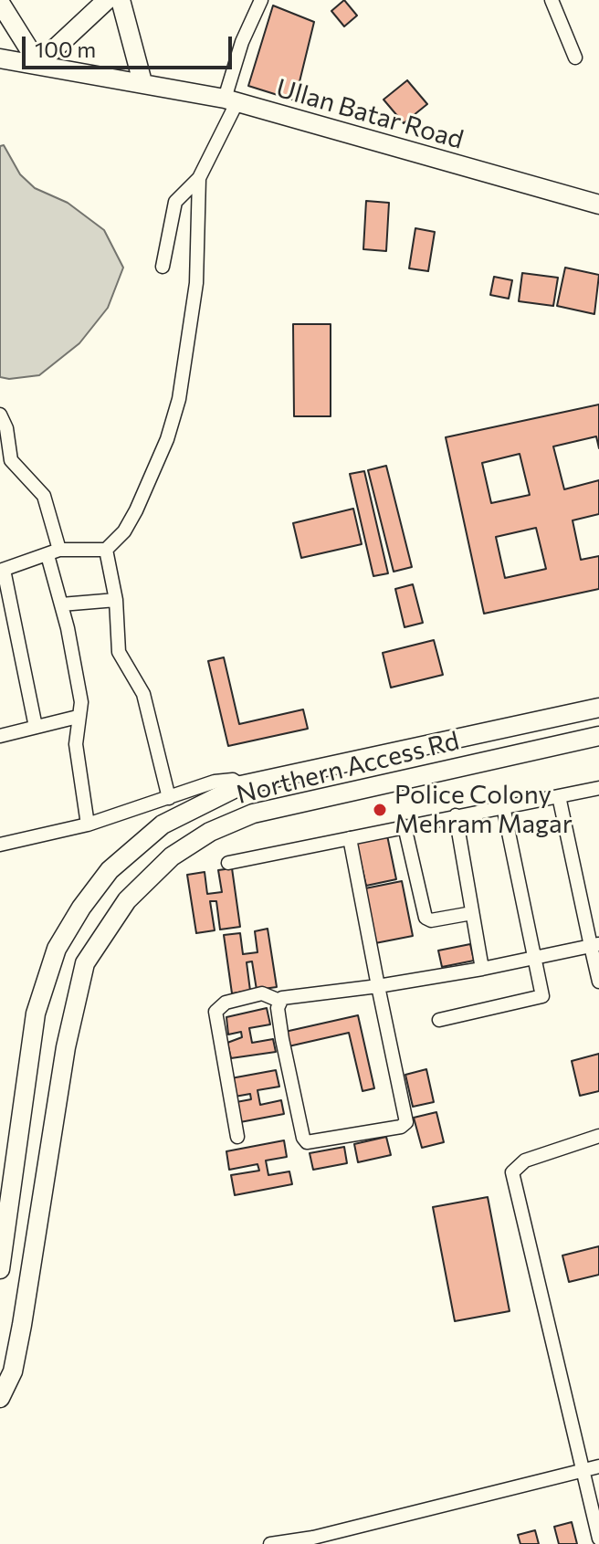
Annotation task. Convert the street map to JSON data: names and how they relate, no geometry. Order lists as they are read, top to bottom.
{
  "streets": {
    "main road": ["Ullan Batar Road", "Northern Access Rd"]
  },
  "places": ["Police Colony Mehram Magar"],
  "scale_bar": "100 m"
}
